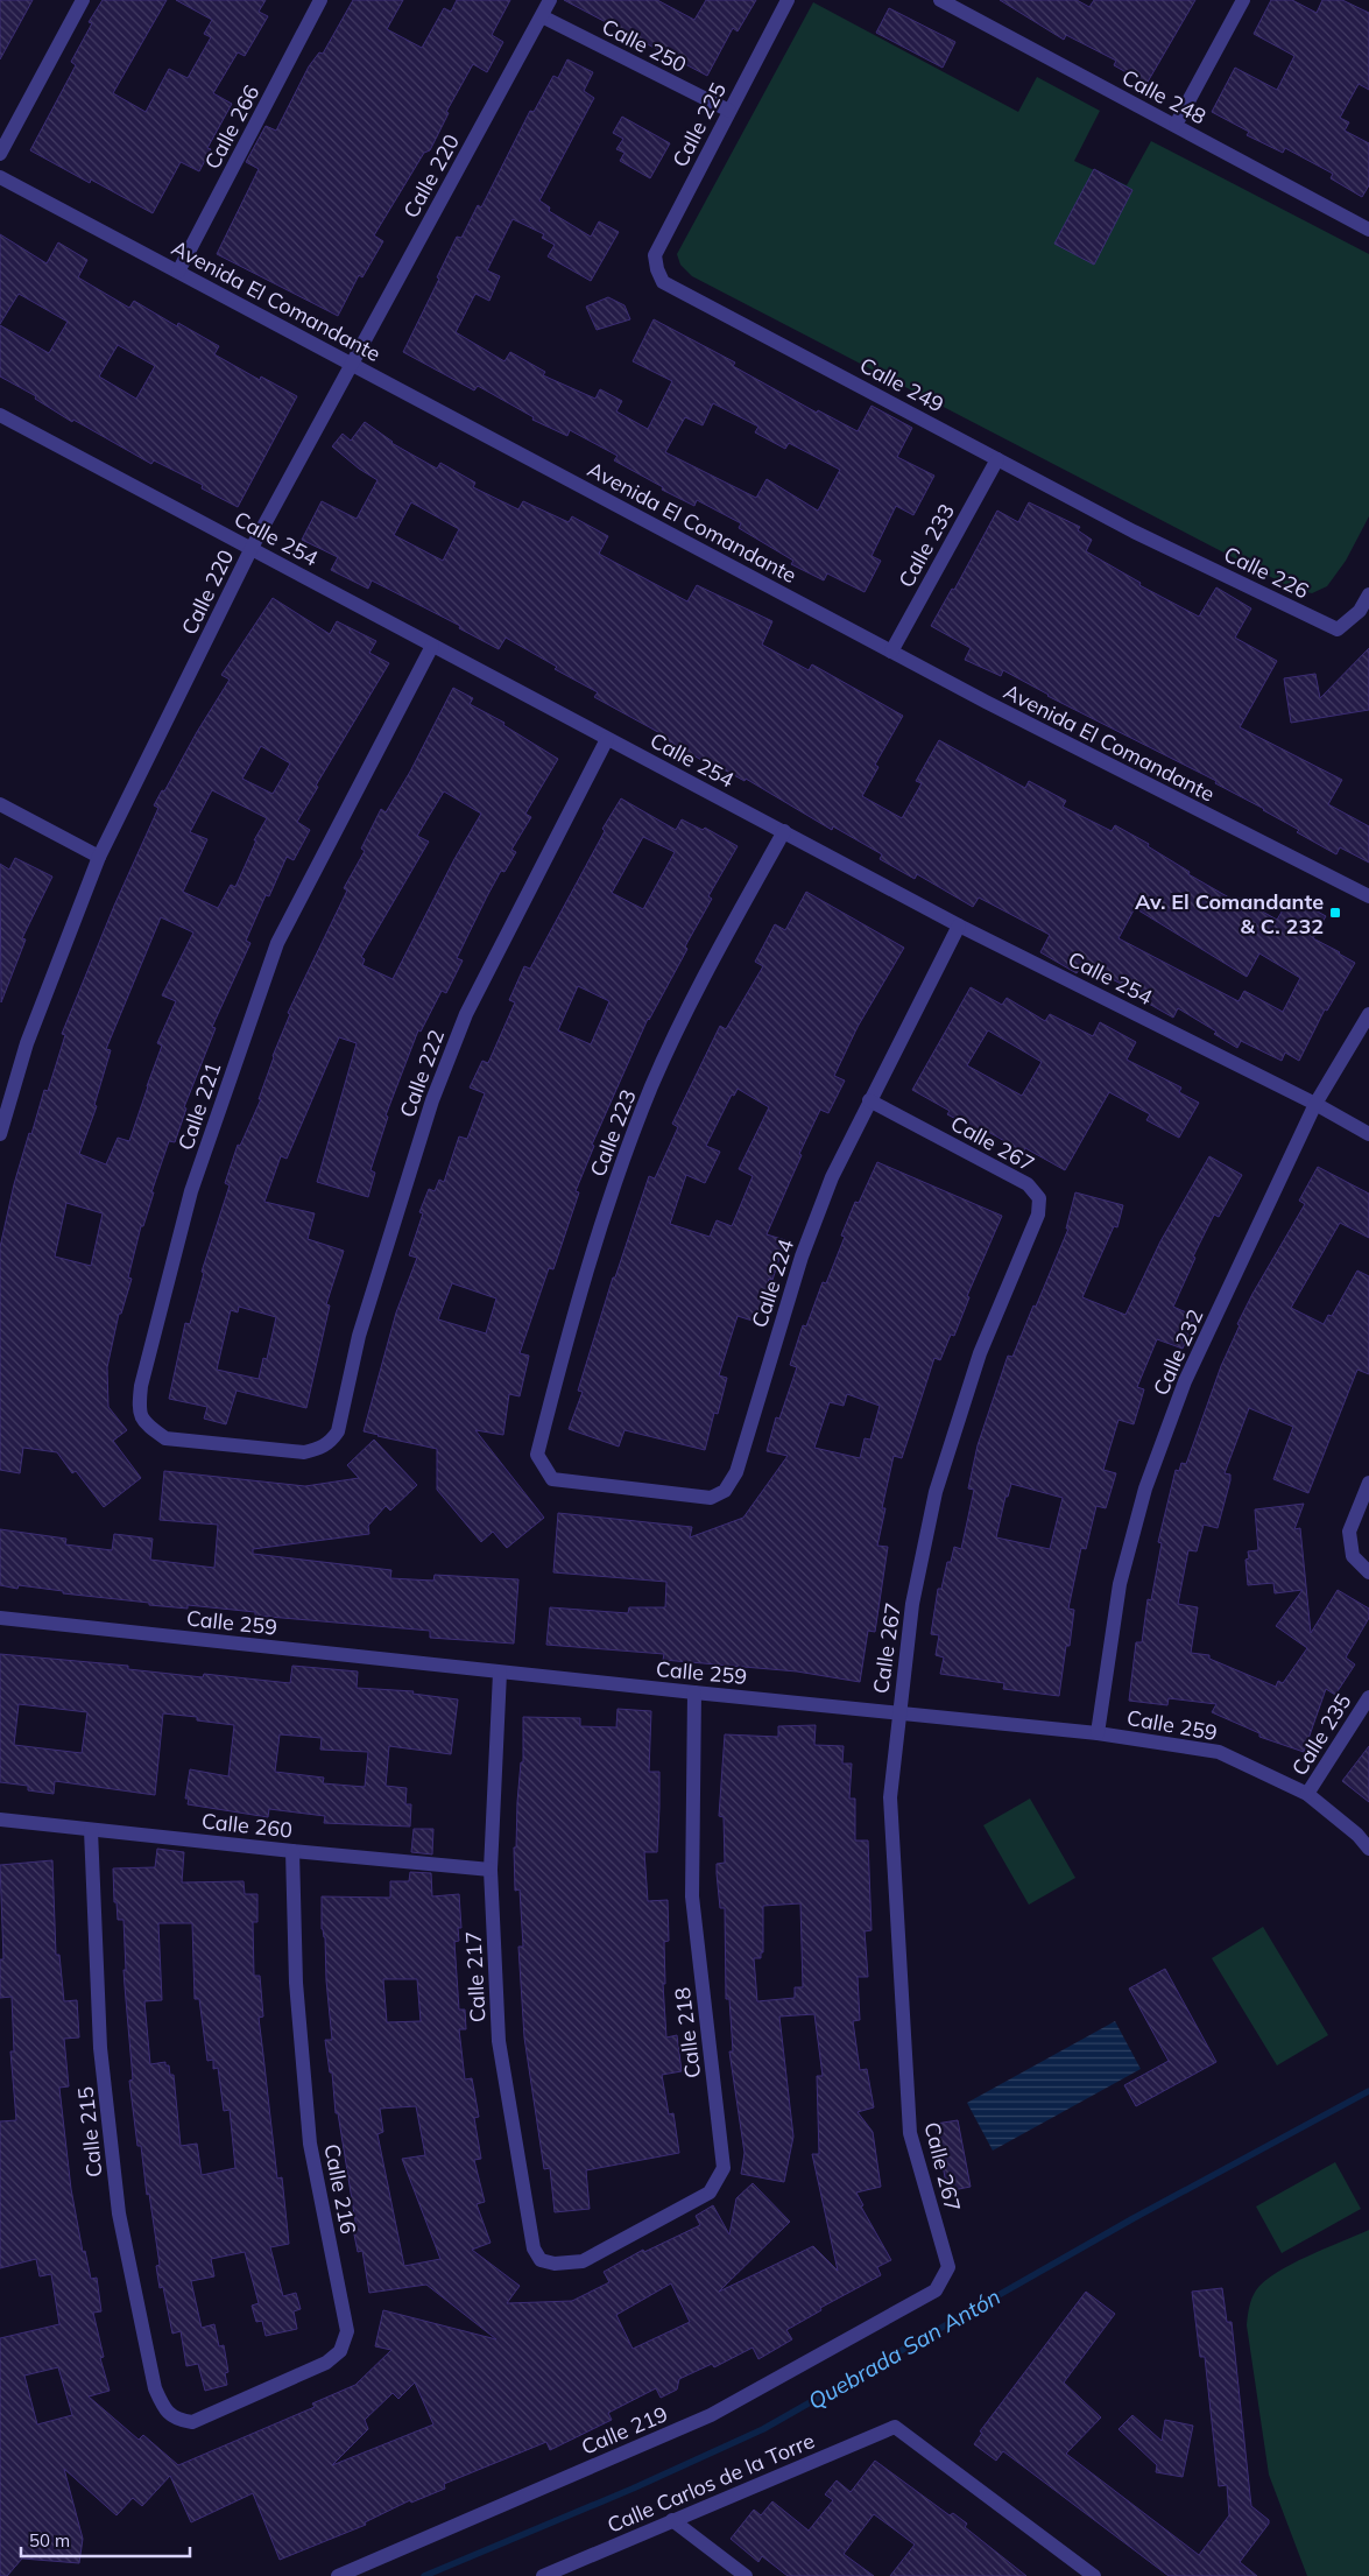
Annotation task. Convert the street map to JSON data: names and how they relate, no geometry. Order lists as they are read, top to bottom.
{
  "streets": {
    "street": [
      "Calle 250",
      "Calle 248",
      "Calle 225",
      "Calle 266",
      "Calle 220",
      "Avenida El Comandante",
      "Calle 249",
      "Calle 254",
      "Calle 233",
      "Calle 226",
      "Calle 222",
      "Calle 221",
      "Calle 223",
      "Calle 267",
      "Calle 224",
      "Calle 232",
      "Calle 259",
      "Calle 235",
      "Calle 260",
      "Calle 217",
      "Calle 218",
      "Calle 215",
      "Calle 216",
      "Calle 219",
      "Calle Carlos de la Torre"
    ]
  },
  "crossings": [
    ["Calle 250", "Calle 225"],
    ["Calle 250", "Calle 220"],
    ["Calle 225", "Calle 249"],
    ["Calle 266", "Avenida El Comandante"],
    ["Calle 220", "Avenida El Comandante"],
    ["Calle 220", "Calle 254"],
    ["Avenida El Comandante", "Calle 233"],
    ["Calle 249", "Calle 233"],
    ["Calle 249", "Calle 226"],
    ["Calle 254", "Calle 222"],
    ["Calle 254", "Calle 221"],
    ["Calle 254", "Calle 223"],
    ["Calle 254", "Calle 224"],
    ["Calle 254", "Calle 232"],
    ["Calle 222", "Calle 221"],
    ["Calle 223", "Calle 224"],
    ["Calle 267", "Calle 224"],
    ["Calle 267", "Calle 259"],
    ["Calle 267", "Calle 219"],
    ["Calle 232", "Calle 259"],
    ["Calle 259", "Calle 235"],
    ["Calle 259", "Calle 217"],
    ["Calle 259", "Calle 218"],
    ["Calle 260", "Calle 217"],
    ["Calle 260", "Calle 215"],
    ["Calle 260", "Calle 216"],
    ["Calle 217", "Calle 218"],
    ["Calle 215", "Calle 216"]
  ],
  "water": ["Quebrada San Antón"],
  "places": {
    "transit": ["Av. El Comandante & C. 232"]
  },
  "scale_bar": "50 m"
}
